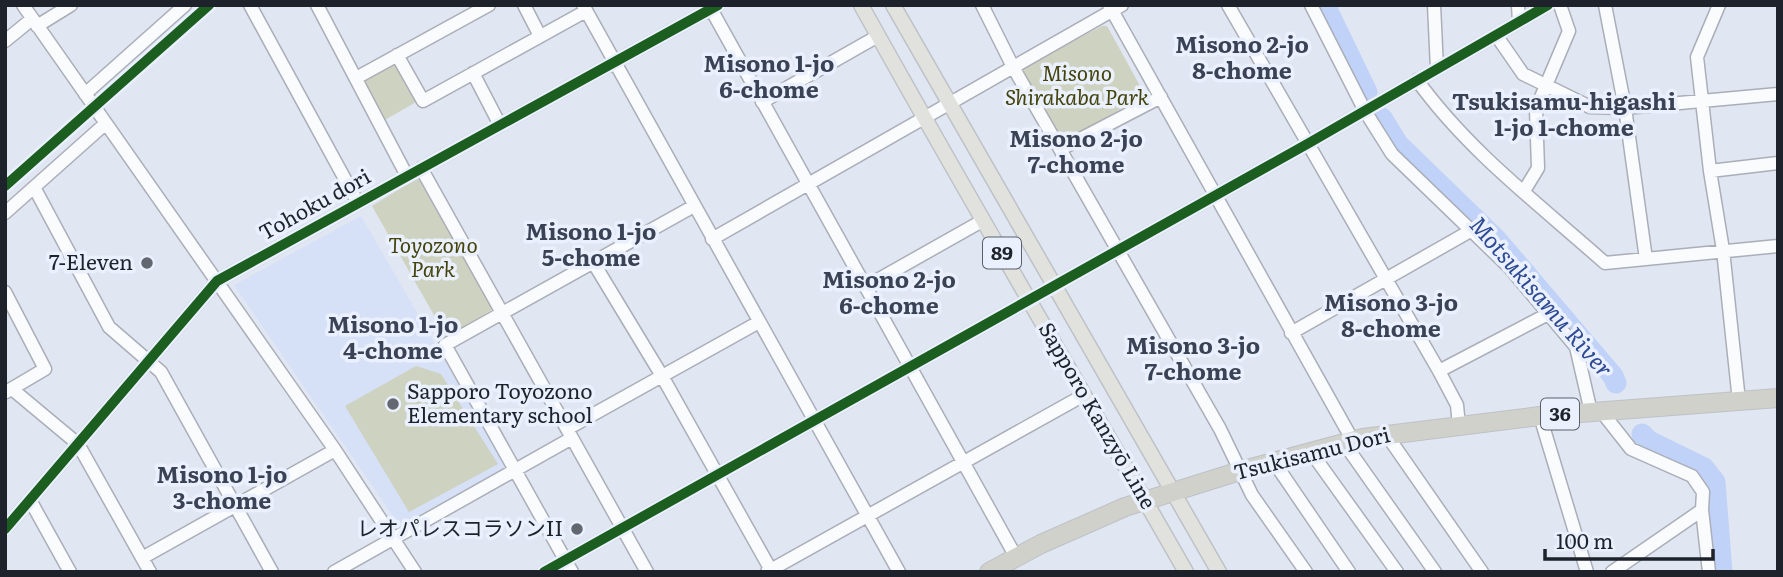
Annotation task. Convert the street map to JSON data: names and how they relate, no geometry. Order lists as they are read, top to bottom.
{
  "streets": {
    "highway": ["36", "Tsukisamu Dori"],
    "main road": ["89", "Sapporo Kanzyō Line"],
    "street": ["Tohoku dori"]
  },
  "crossings": [
    ["Sapporo Kanzyō Line", "Tsukisamu Dori"]
  ],
  "districts": [
    "Misono 2-jo 8-chome",
    "Misono 1-jo 6-chome",
    "Tsukisamu-higashi 1-jo 1-chome",
    "Misono 2-jo 7-chome",
    "Misono 1-jo 5-chome",
    "Misono 2-jo 6-chome",
    "Misono 3-jo 8-chome",
    "Misono 1-jo 4-chome",
    "Misono 3-jo 7-chome",
    "Misono 1-jo 3-chome"
  ],
  "water": ["Motsukisamu River"],
  "parks": ["Misono Shirakaba Park", "Toyozono Park"],
  "places": ["7-Eleven", "Sapporo Toyozono Elementary school", "レオパレスコラソンII"],
  "scale_bar": "100 m"
}
